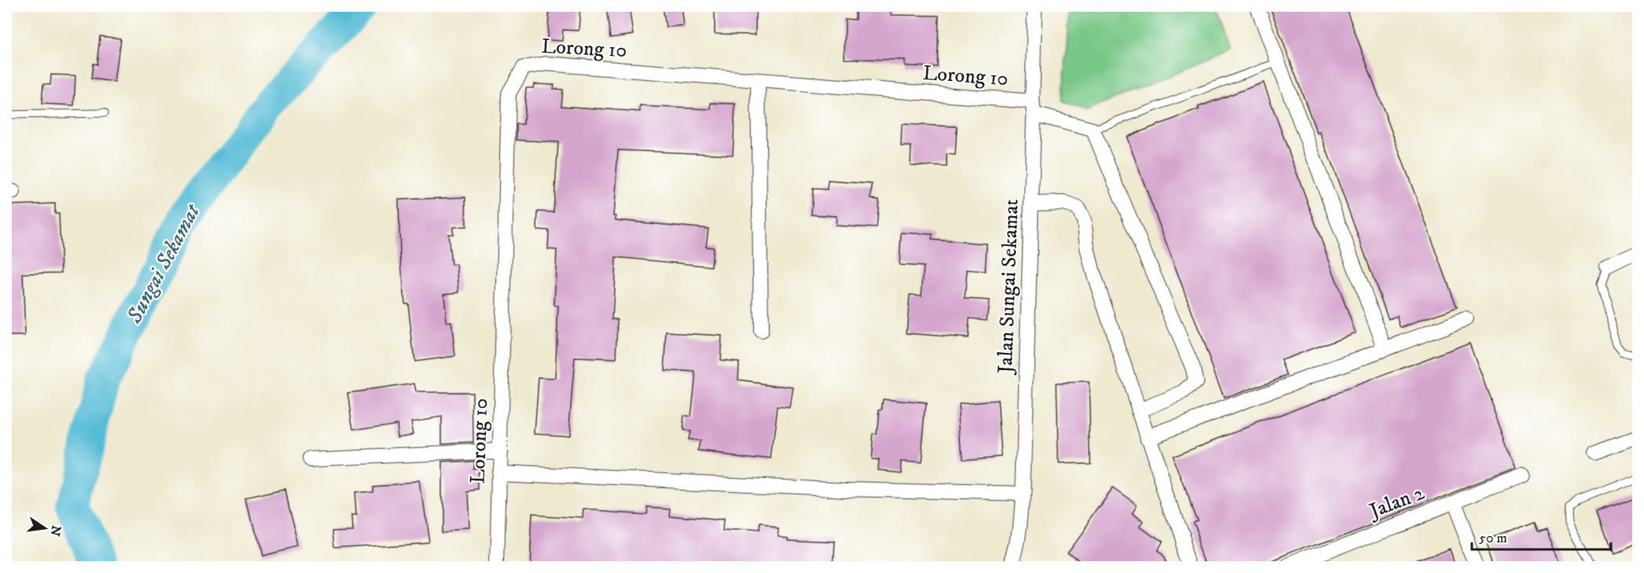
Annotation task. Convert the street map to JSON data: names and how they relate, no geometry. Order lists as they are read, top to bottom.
{
  "streets": {
    "street": ["Lorong 10", "Jalan Sungai Sekamat", "Jalan 2"]
  },
  "crossings": [
    ["Lorong 10", "Jalan Sungai Sekamat"]
  ],
  "water": ["Sungai Sekamat"],
  "scale_bar": "50 m",
  "north": "right"
}
